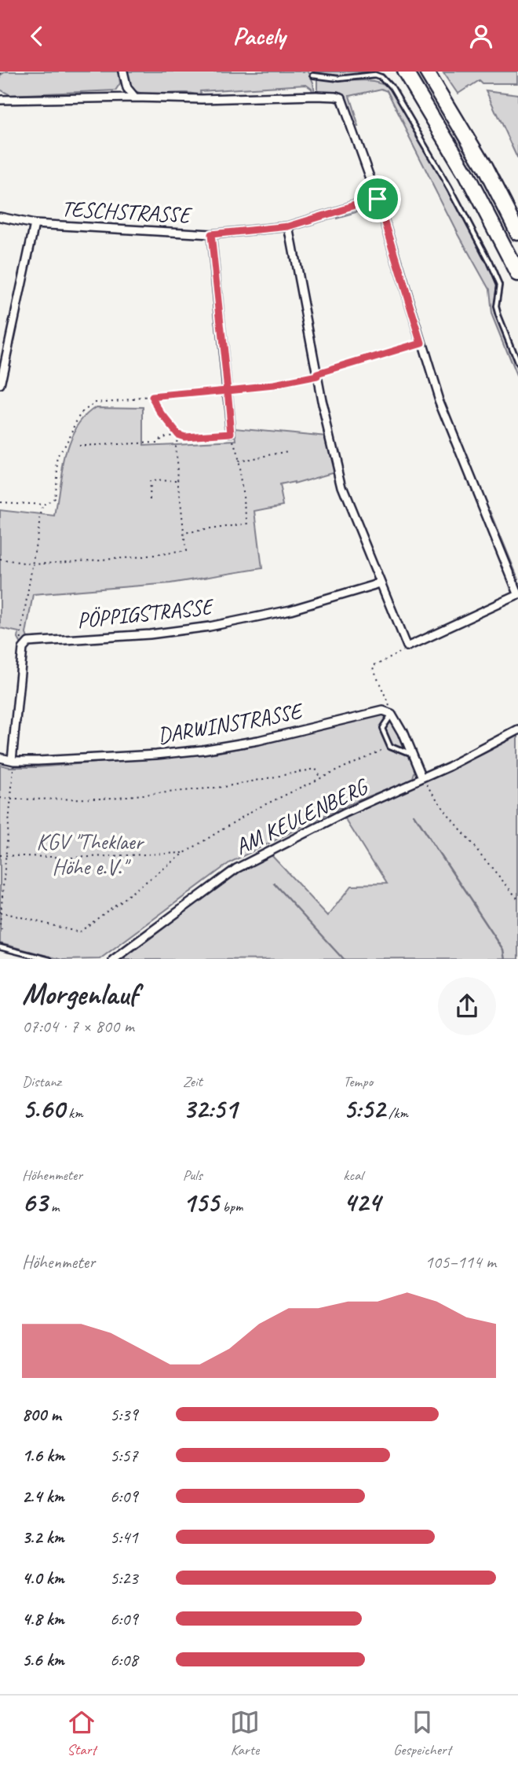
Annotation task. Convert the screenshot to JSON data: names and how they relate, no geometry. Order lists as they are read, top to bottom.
{
  "streets": {
    "street": [
      "TESCHSTRASSE",
      "PÖPPIGSTRASSE",
      "DARWINSTRASSE",
      "AM KEULENBERG"
    ]
  },
  "parks": ["KGV \"Theklaer Höhe e.V.\""],
  "page": {
    "header": "Pacely",
    "heading": ["Morgenlauf", "07:04 · 7 × 800 m"],
    "stats": [
      ["Distanz", "5.60 km"],
      ["Zeit", "32:51"],
      ["Tempo", "5:52 /km"],
      ["Höhenmeter", "63 m"],
      ["Puls", "155 bpm"],
      ["kcal", "424"]
    ],
    "chart": ["Höhenmeter", "105–114 m"],
    "list": [
      {
        "name": "800 m",
        "note": "5:39"
      },
      {
        "name": "1.6 km",
        "note": "5:57"
      },
      {
        "name": "2.4 km",
        "note": "6:09"
      },
      {
        "name": "3.2 km",
        "note": "5:41"
      },
      {
        "name": "4.0 km",
        "note": "5:23"
      },
      {
        "name": "4.8 km",
        "note": "6:09"
      },
      {
        "name": "5.6 km",
        "note": "6:08"
      }
    ],
    "tabs": ["Start", "Karte", "Gespeichert"]
  }
}
